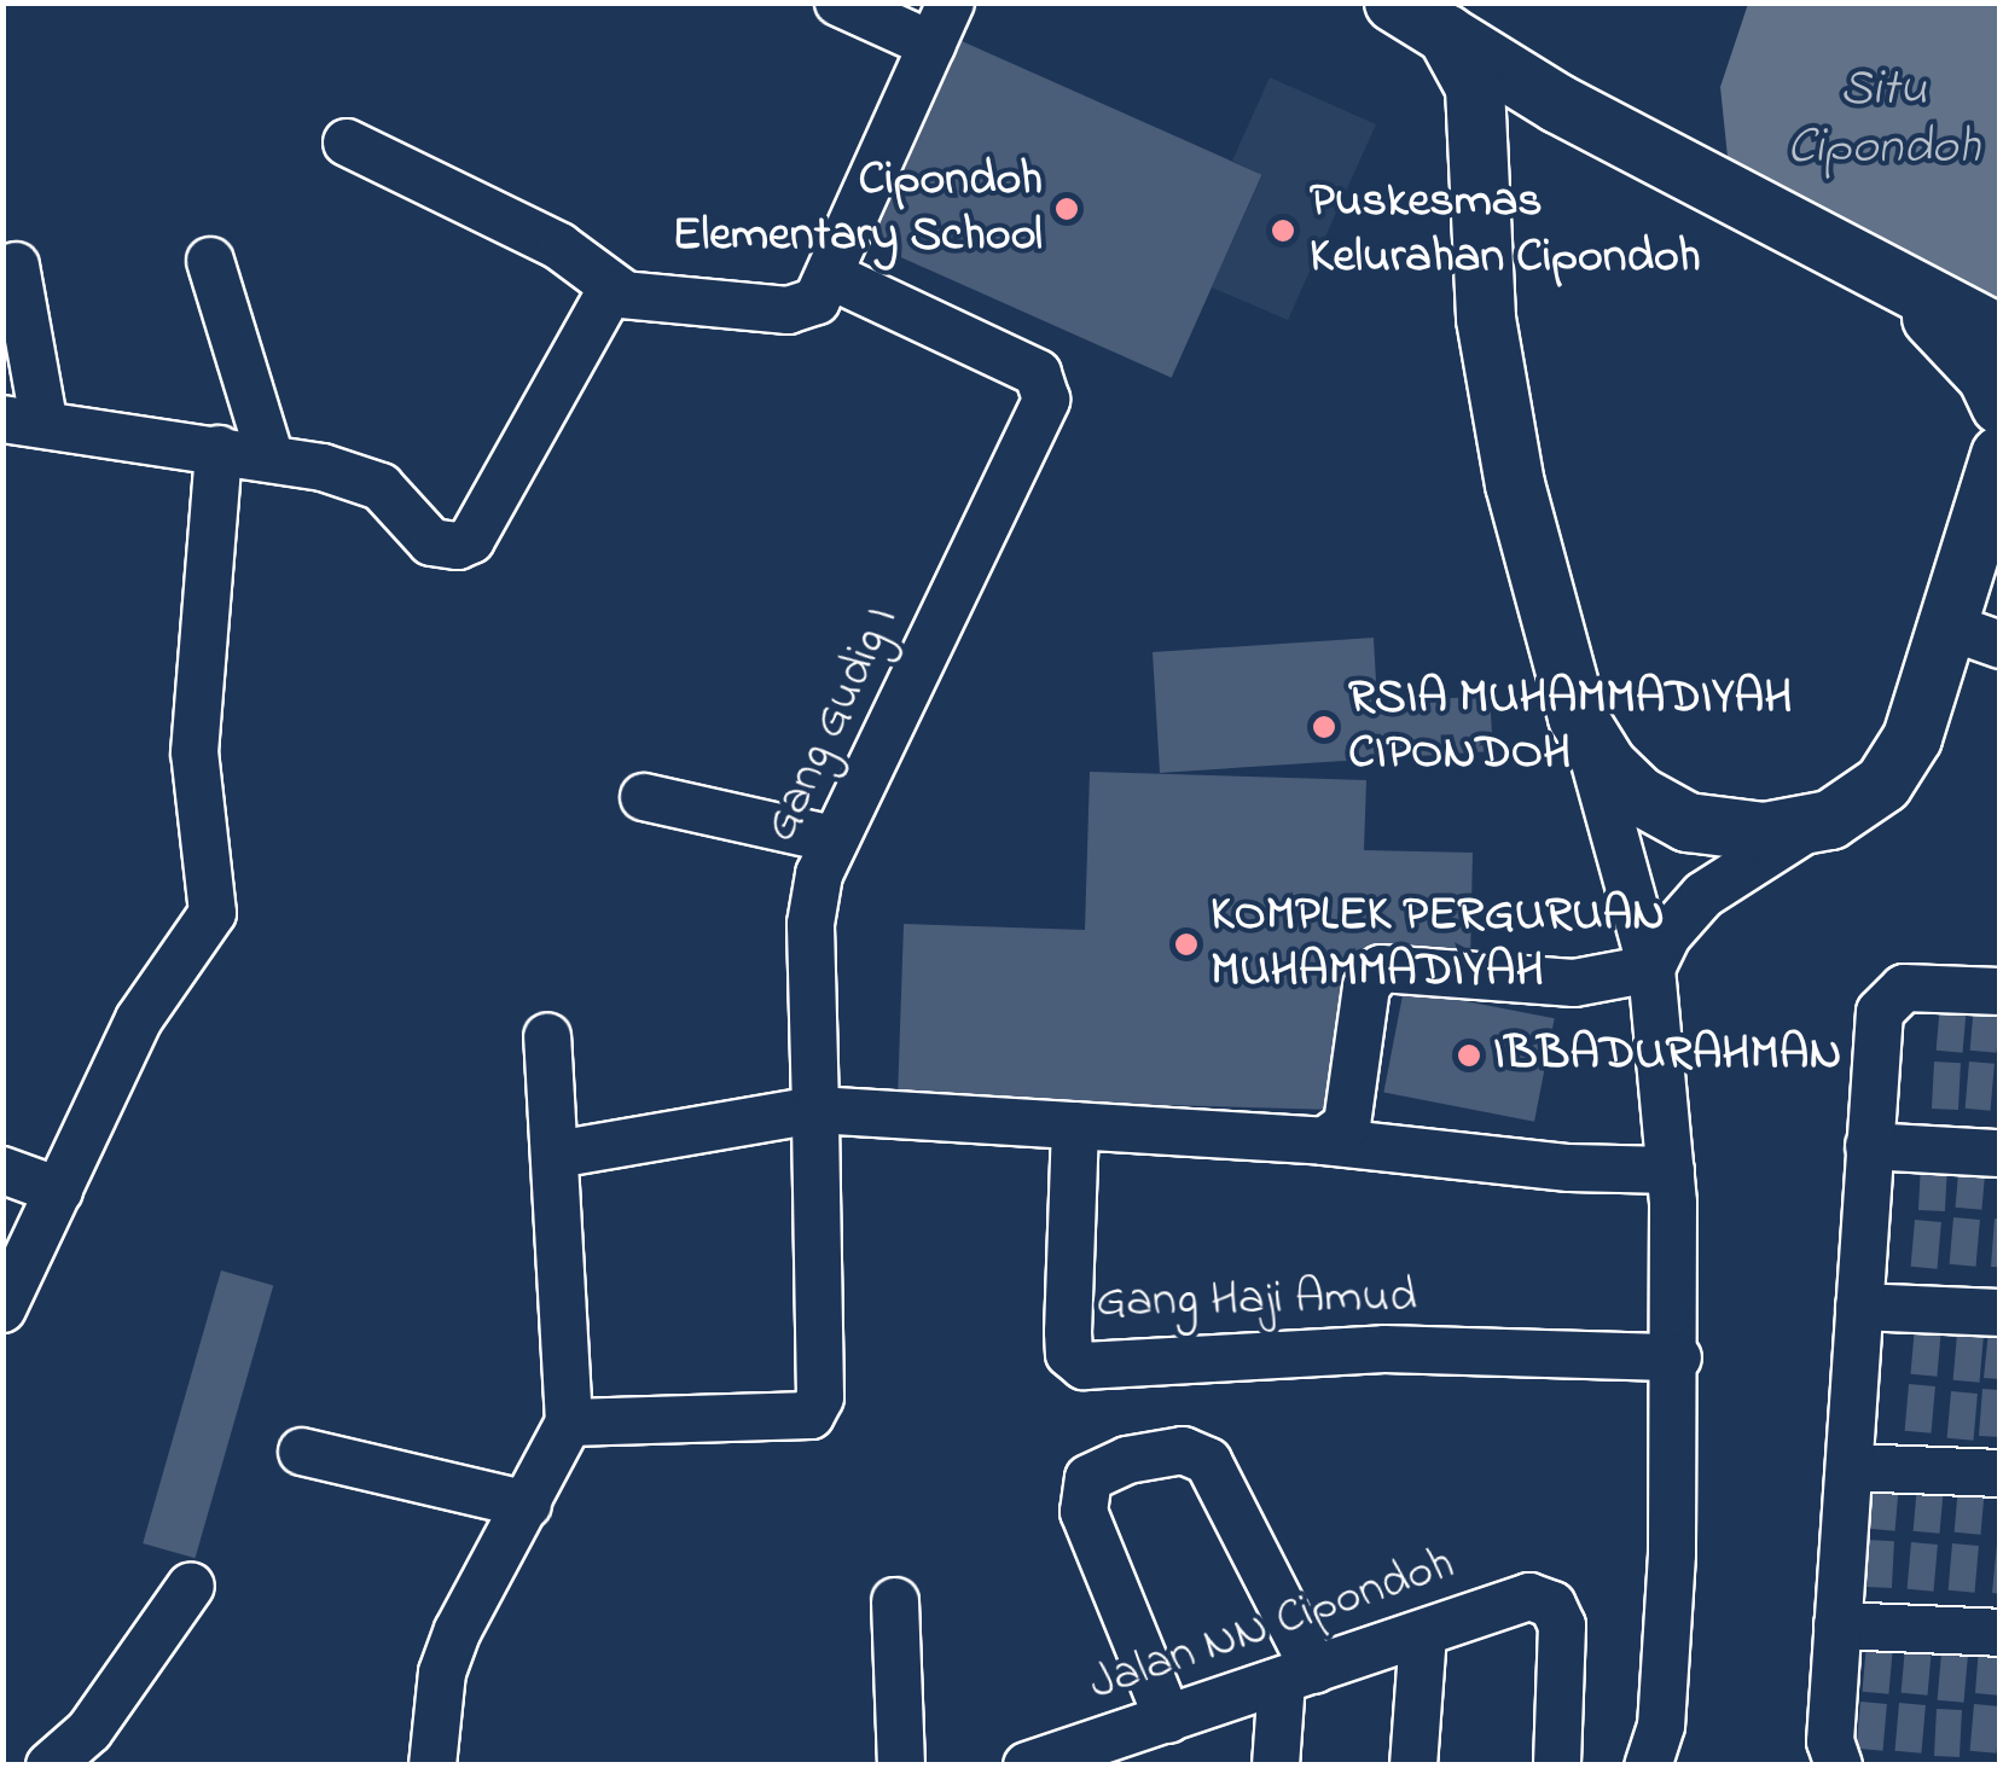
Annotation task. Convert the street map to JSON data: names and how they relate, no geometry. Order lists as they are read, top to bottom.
{
  "streets": {
    "street": ["Gang Gudig I", "Gang Haji Amud", "Jalan NN Cipondoh"]
  },
  "water": ["Situ Cipondoh"],
  "places": [
    "Cipondoh Elementary School",
    "Puskesmas Kelurahan Cipondoh",
    "RSIA MUHAMMADIYAH CIPONDOH",
    "KOMPLEK PERGURUAN MUHAMMADIYAH",
    "IBBADURAHMAN"
  ]
}
